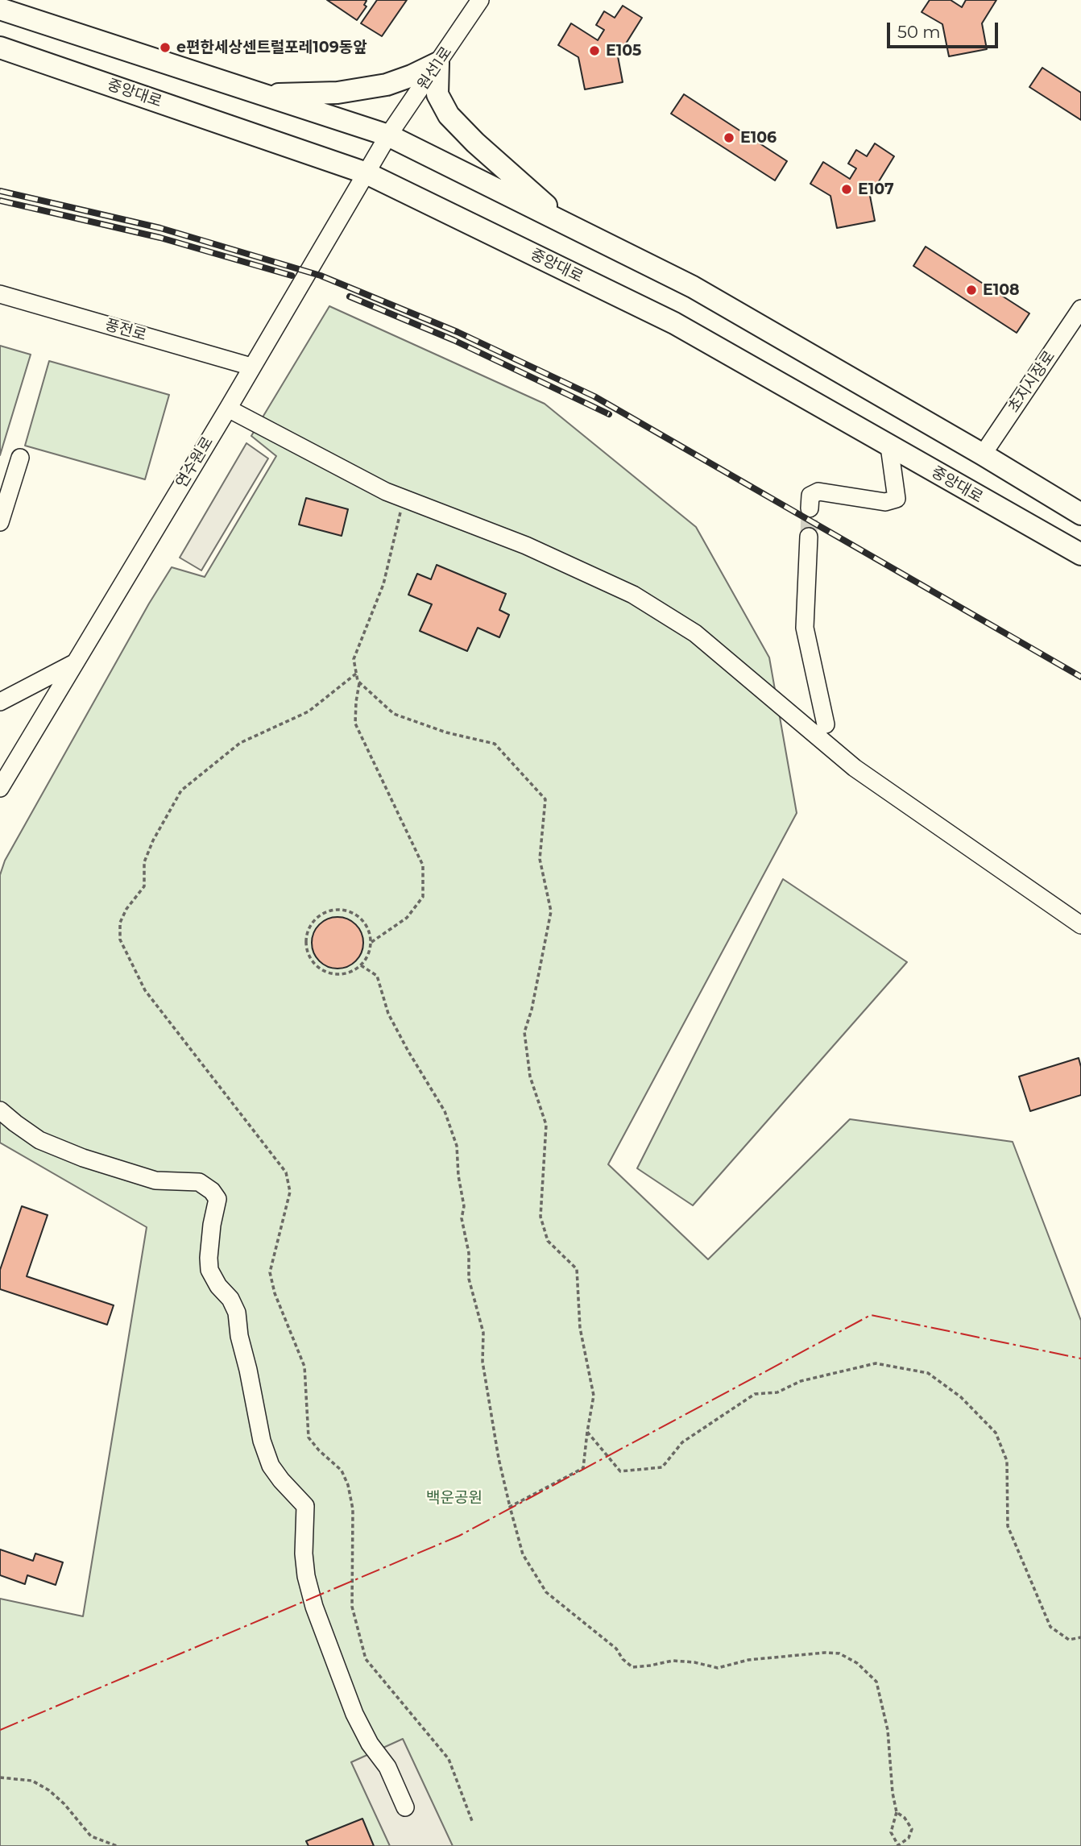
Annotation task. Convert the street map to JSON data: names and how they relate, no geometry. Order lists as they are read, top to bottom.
{
  "streets": {
    "main road": ["중앙대로"],
    "street": [
      "원선1로",
      "풍전로",
      "초지시장로",
      "연수원로"
    ]
  },
  "crossings": [
    ["원선1로", "연수원로"],
    ["중앙대로", "연수원로"],
    ["풍전로", "연수원로"]
  ],
  "parks": ["백운공원"],
  "places": [
    "e편한세상센트럴포레109동앞",
    "E105",
    "E106",
    "E107",
    "E108"
  ],
  "scale_bar": "50 m"
}
